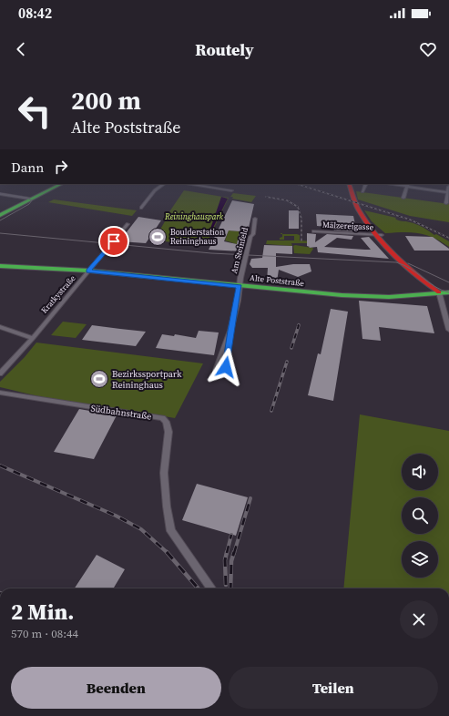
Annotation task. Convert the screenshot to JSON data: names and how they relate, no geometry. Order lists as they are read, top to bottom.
{
  "streets": {
    "main road": ["Alte Poststraße"],
    "street": [
      "Mälzereigasse",
      "Am Steinfeld",
      "Kratkystraße",
      "Südbahnstraße"
    ]
  },
  "crossings": [
    ["Am Steinfeld", "Alte Poststraße"],
    ["Alte Poststraße", "Kratkystraße"]
  ],
  "parks": ["Reininghauspark"],
  "places": {
    "sports": ["Boulderstation Reininghaus", "Bezirkssportpark Reininghaus"]
  },
  "page": {
    "status": "08:42",
    "header": "Routely",
    "turn": ["200 m", "Alte Poststraße"],
    "then": "Dann",
    "heading": ["2 Min.", "570 m · 08:44"],
    "buttons": ["Beenden", "Teilen"]
  }
}
